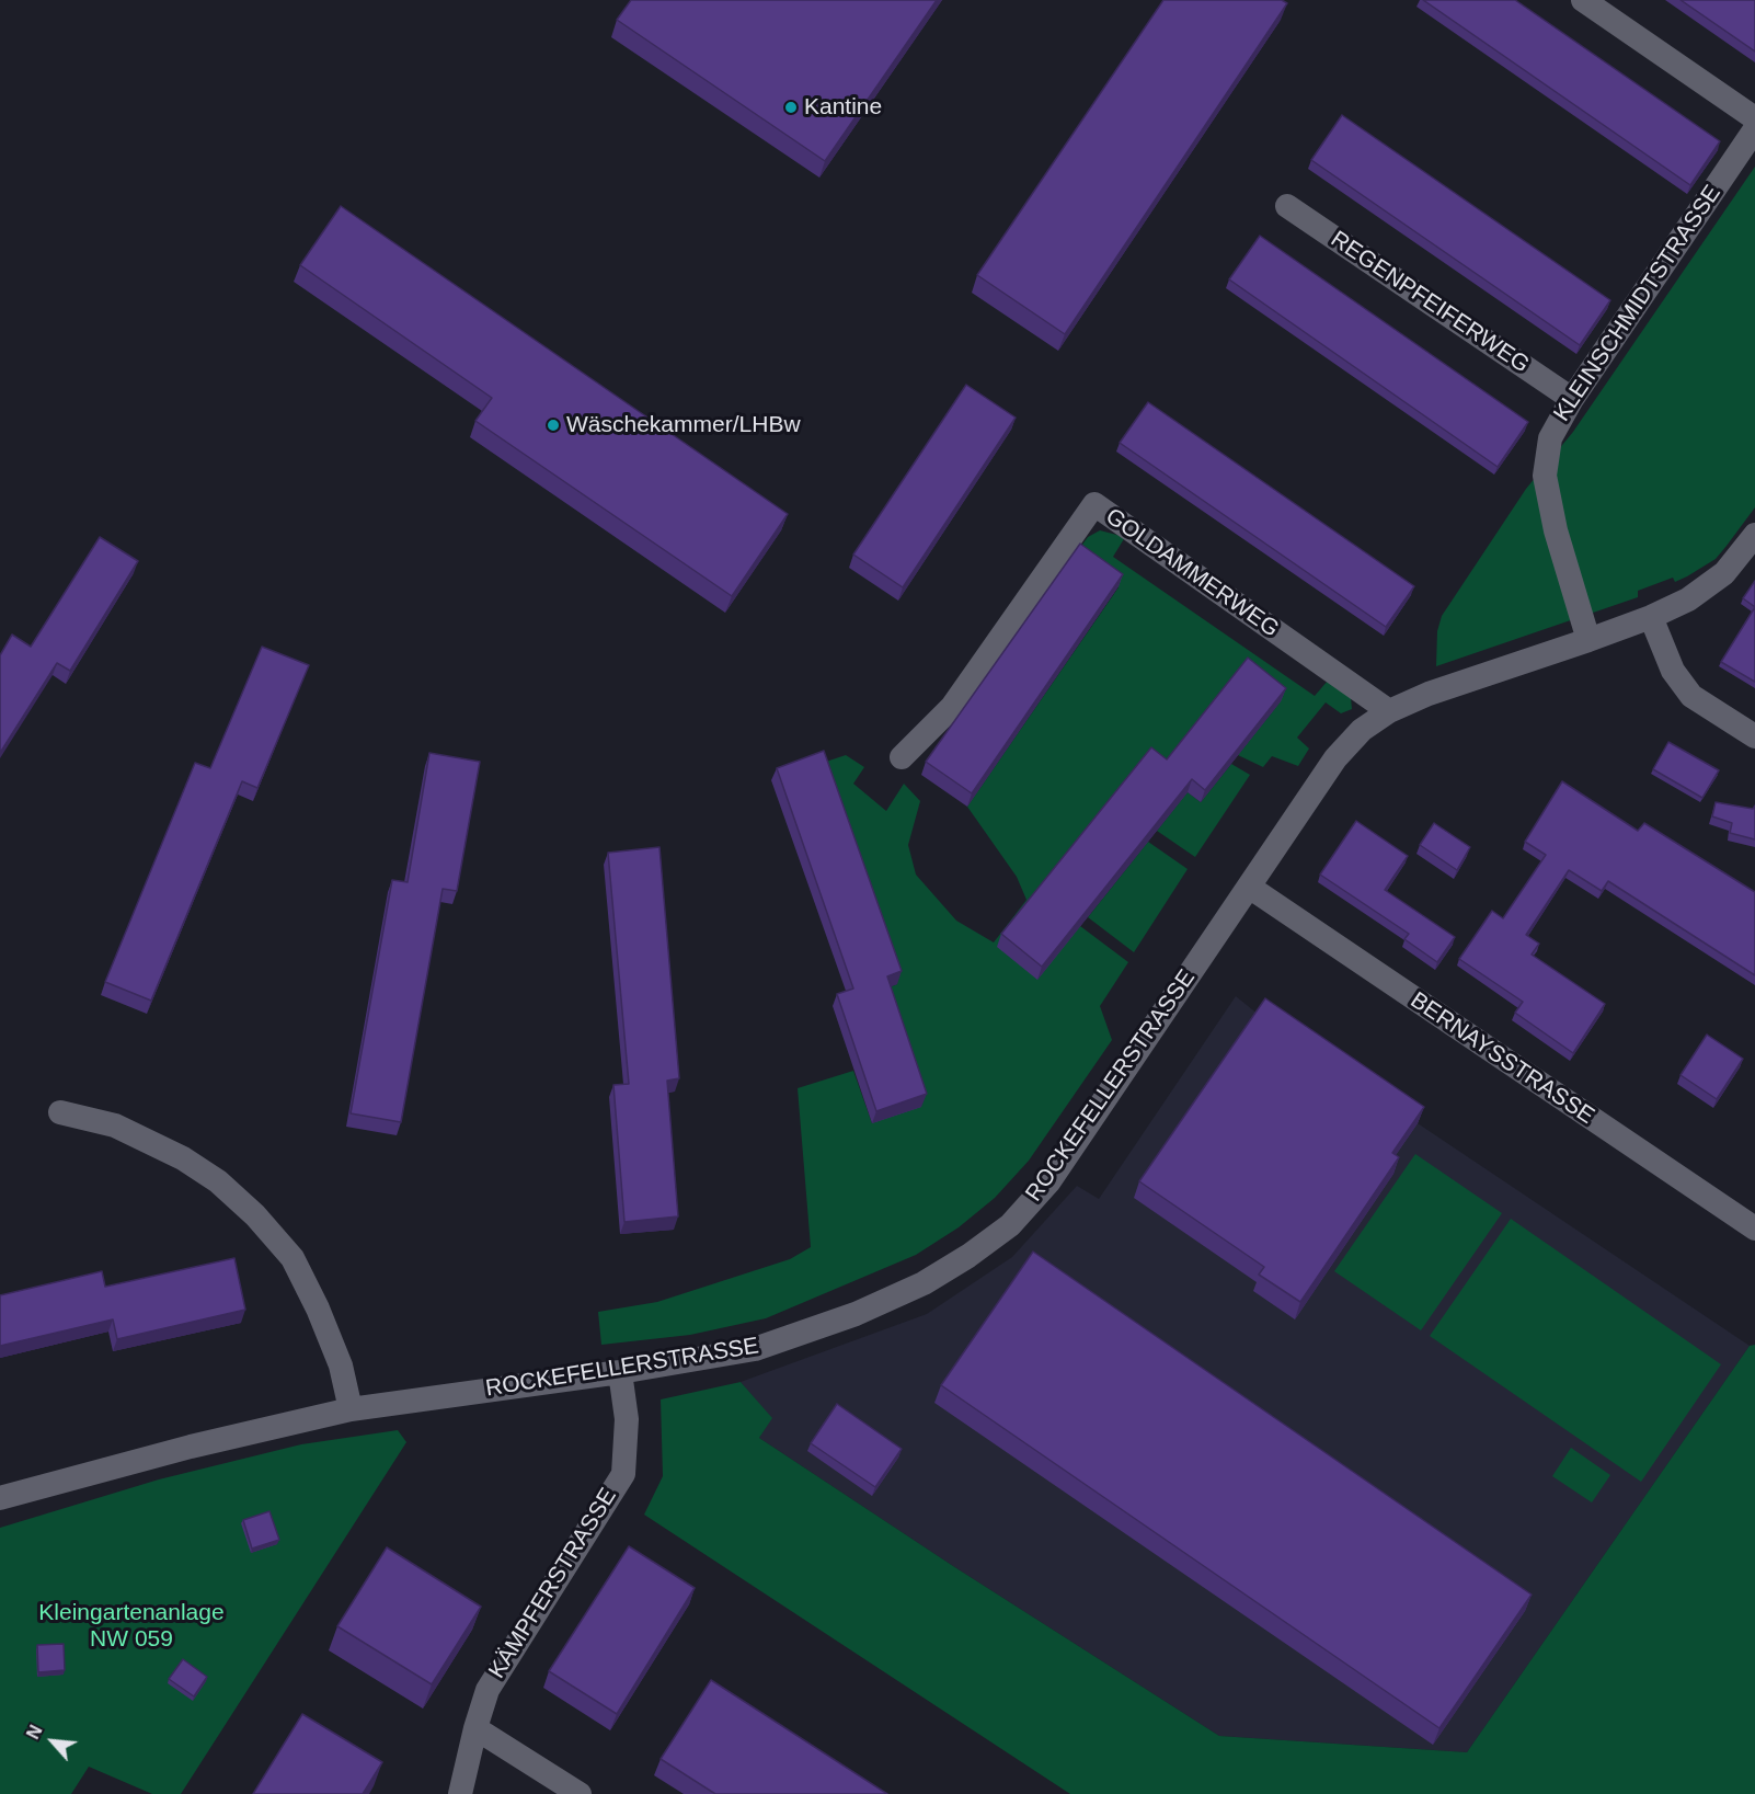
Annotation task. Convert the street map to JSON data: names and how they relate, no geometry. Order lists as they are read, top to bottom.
{
  "streets": {
    "street": [
      "REGENPFEIFERWEG",
      "KLEINSCHMIDTSTRASSE",
      "GOLDAMMERWEG",
      "BERNAYSSTRASSE",
      "ROCKEFELLERSTRASSE",
      "KÄMPFERSTRASSE"
    ]
  },
  "crossings": [
    ["REGENPFEIFERWEG", "KLEINSCHMIDTSTRASSE"],
    ["KLEINSCHMIDTSTRASSE", "ROCKEFELLERSTRASSE"],
    ["GOLDAMMERWEG", "ROCKEFELLERSTRASSE"],
    ["BERNAYSSTRASSE", "ROCKEFELLERSTRASSE"],
    ["ROCKEFELLERSTRASSE", "KÄMPFERSTRASSE"]
  ],
  "parks": ["Kleingartenanlage NW 059"],
  "places": ["Kantine", "Wäschekammer/LHBw"],
  "north": "top left"
}
